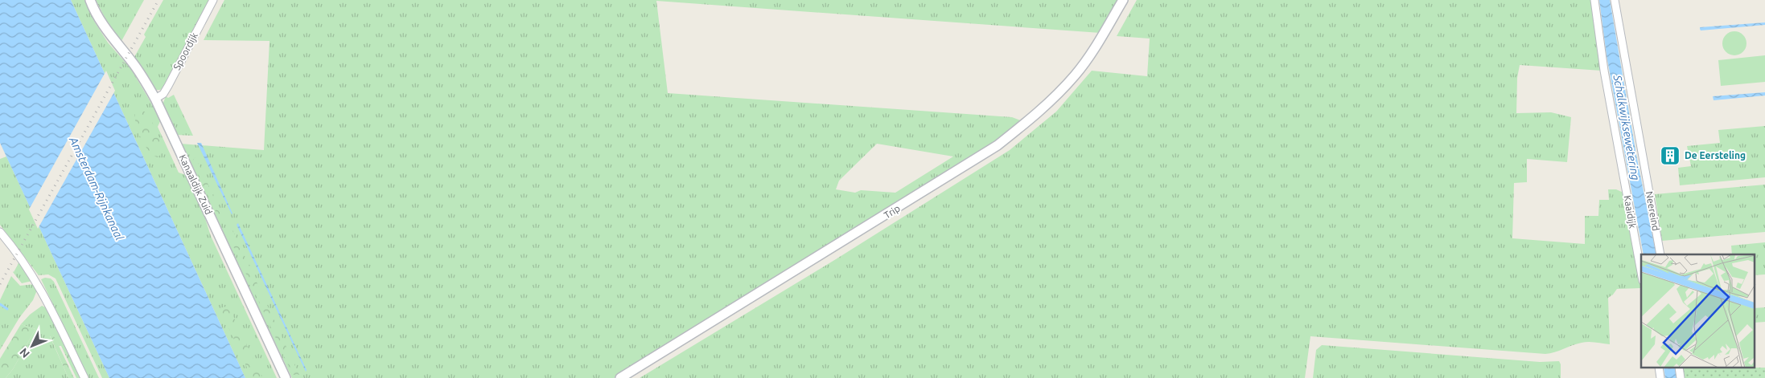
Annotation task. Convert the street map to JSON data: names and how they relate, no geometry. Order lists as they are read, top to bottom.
{
  "streets": {
    "street": [
      "Spoordijk",
      "Kanaaldijk Zuid",
      "Neereind",
      "Trip",
      "Kaaidijk"
    ]
  },
  "crossings": [
    ["Spoordijk", "Kanaaldijk Zuid"]
  ],
  "water": ["Schalkwijksewetering", "Amsterdam-Rijnkanaal"],
  "places": {
    "building": ["De Eersteling"]
  },
  "north": "bottom left"
}
